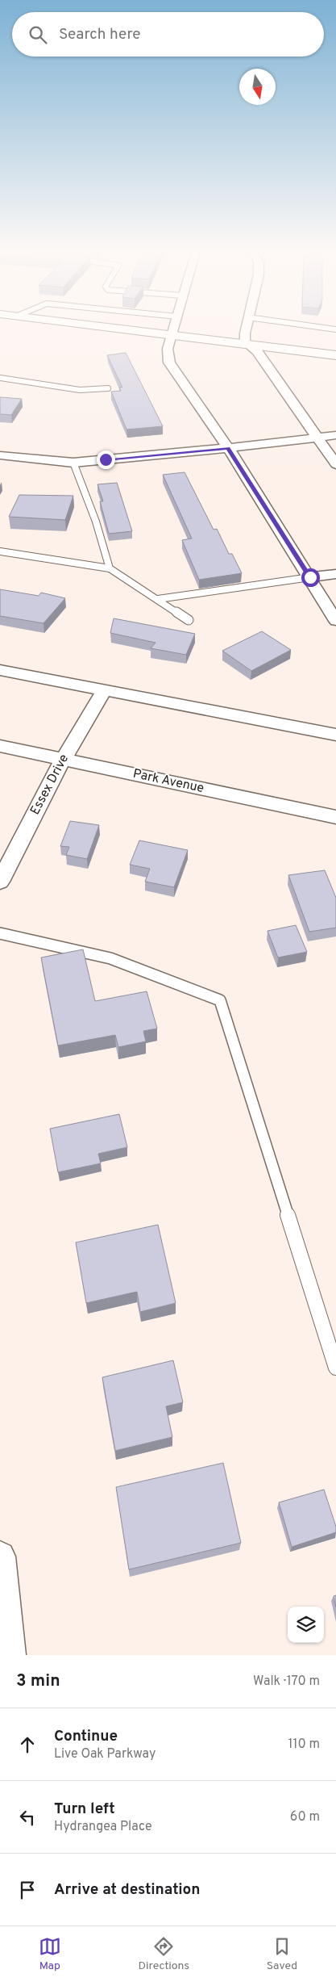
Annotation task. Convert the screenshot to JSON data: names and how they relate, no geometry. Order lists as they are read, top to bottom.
{
  "streets": {
    "street": ["Park Avenue", "Essex Drive"]
  },
  "crossings": [
    ["Park Avenue", "Essex Drive"]
  ],
  "north": "bottom",
  "page": {
    "search": "Search here",
    "heading": ["3 min", "Walk · 170 m"],
    "list": [
      ["Continue", "Live Oak Parkway", "110 m"],
      ["Turn left", "Hydrangea Place", "60 m"],
      "Arrive at destination"
    ],
    "nav": ["Map", "Directions", "Saved"]
  }
}
